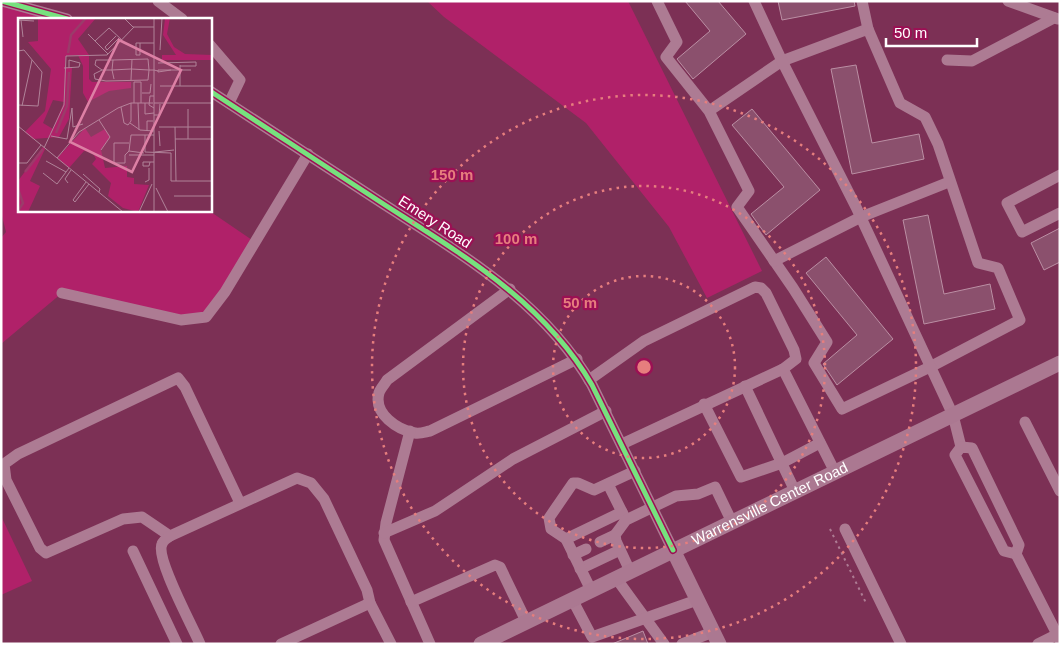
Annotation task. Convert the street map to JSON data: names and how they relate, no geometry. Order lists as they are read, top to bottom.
{
  "streets": {
    "main road": ["Emery Road", "Warrensville Center Road"]
  },
  "crossings": [
    ["Emery Road", "Warrensville Center Road"]
  ],
  "scale_bar": "50 m",
  "rings": ["150 m", "100 m", "50 m"]
}
